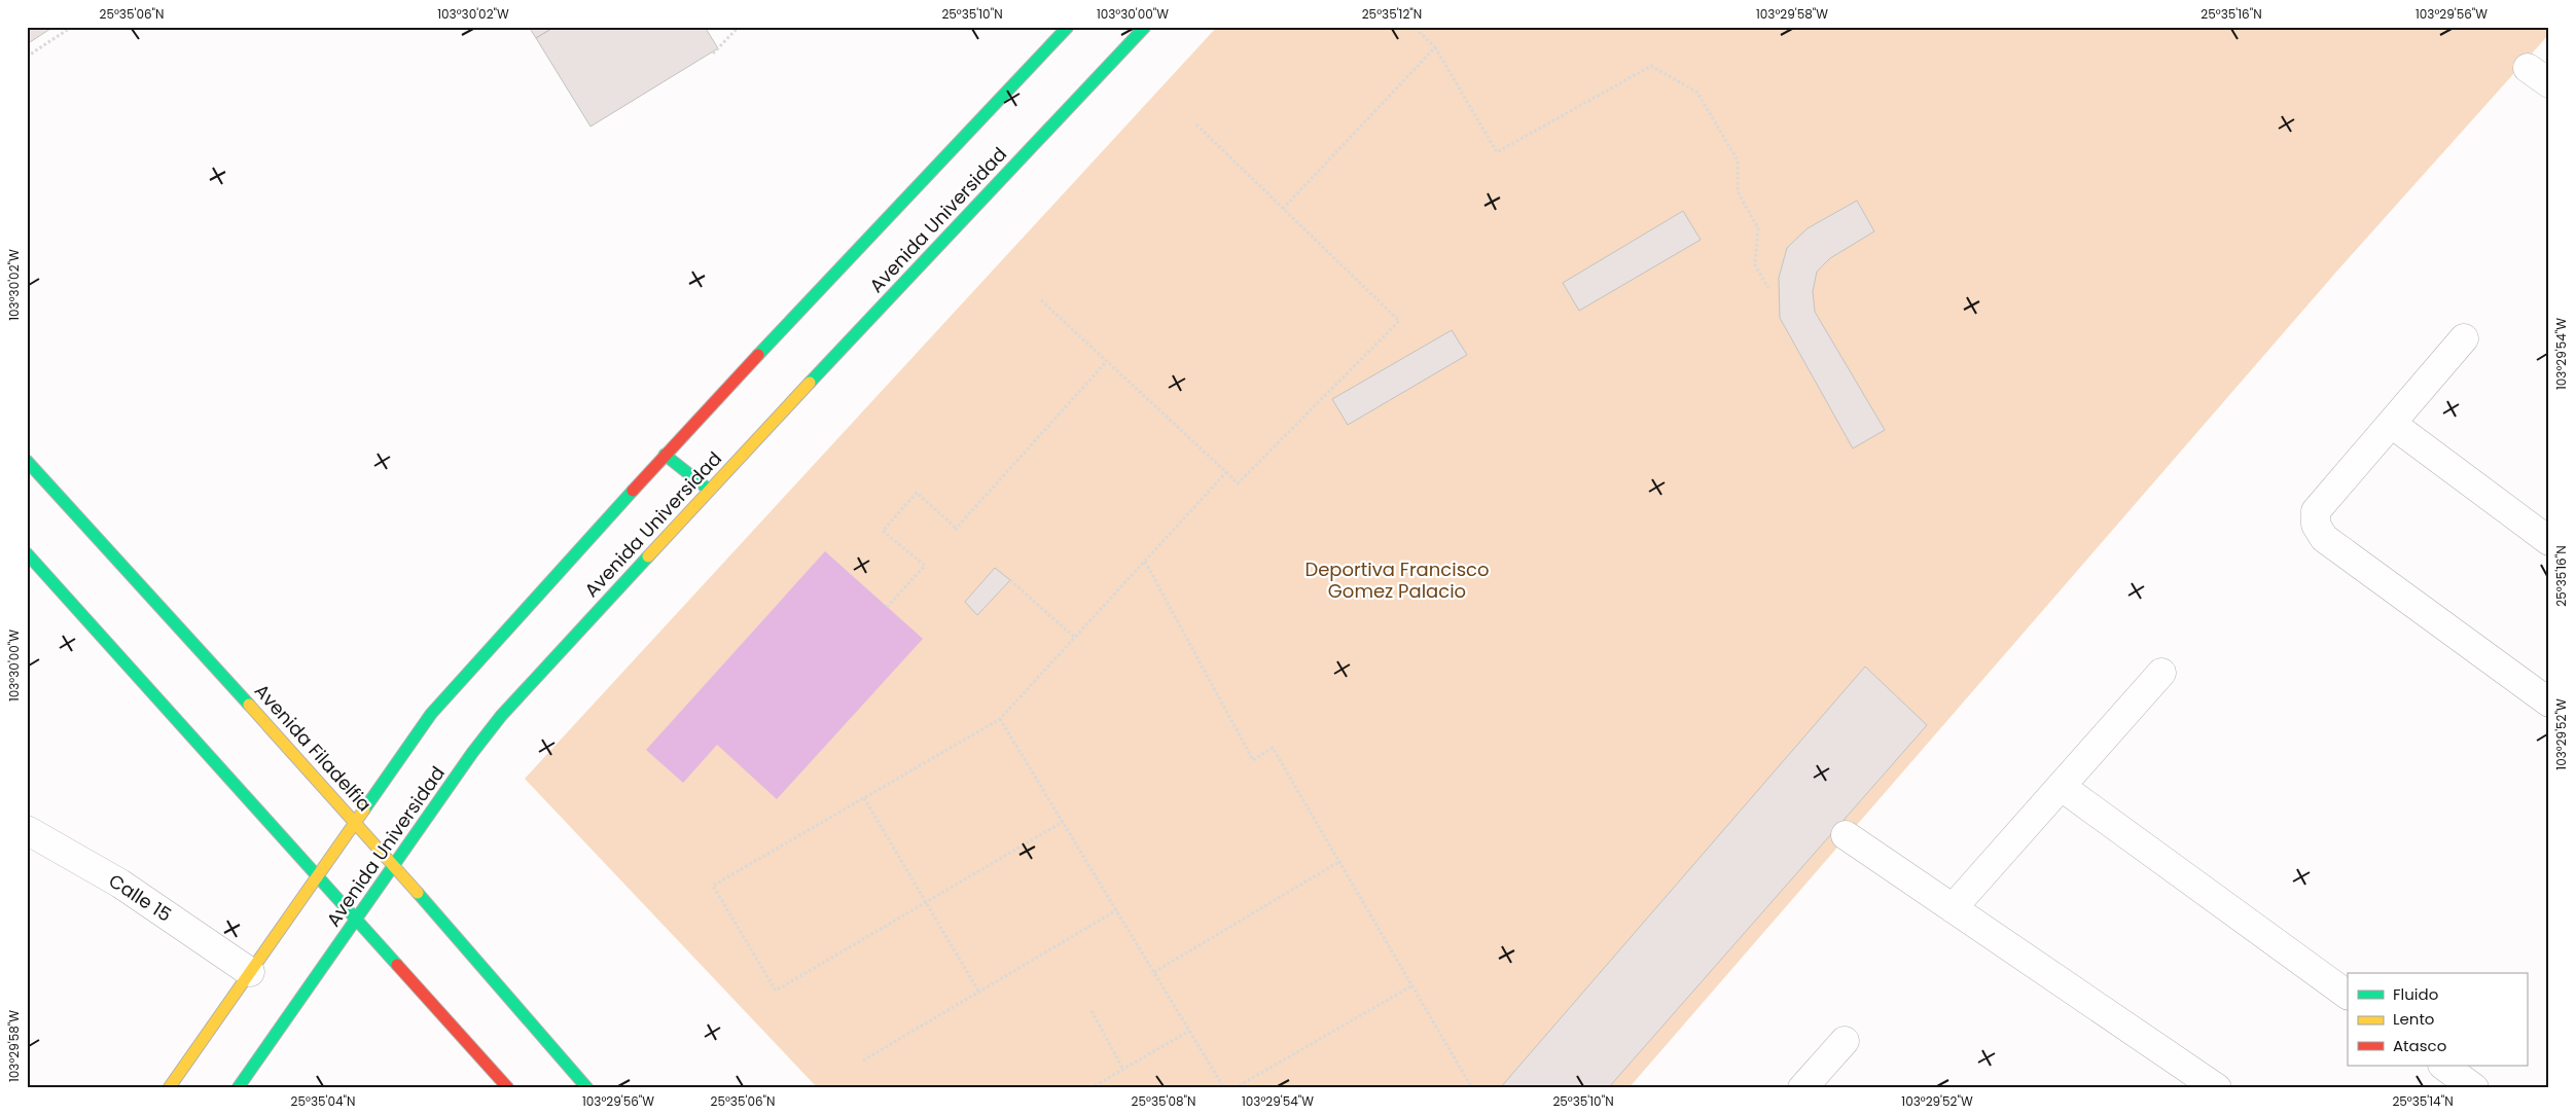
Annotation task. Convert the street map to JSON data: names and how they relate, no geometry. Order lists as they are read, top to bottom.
{
  "streets": {
    "street": ["Avenida Universidad", "Avenida Filadelfia", "Calle 15"]
  },
  "crossings": [
    ["Avenida Universidad", "Avenida Filadelfia"],
    ["Avenida Universidad", "Calle 15"]
  ],
  "parks": ["Deportiva Francisco Gomez Palacio"],
  "legend": ["Fluido", "Lento", "Atasco"],
  "coordinates": [
    "25°35'06\"N",
    "103°30'02\"W",
    "25°35'10\"N",
    "103°30'00\"W",
    "25°35'12\"N",
    "103°29'58\"W",
    "25°35'16\"N",
    "103°29'56\"W",
    "103°29'54\"W",
    "103°29'52\"W",
    "25°35'04\"N",
    "25°35'08\"N",
    "25°35'14\"N"
  ]
}
